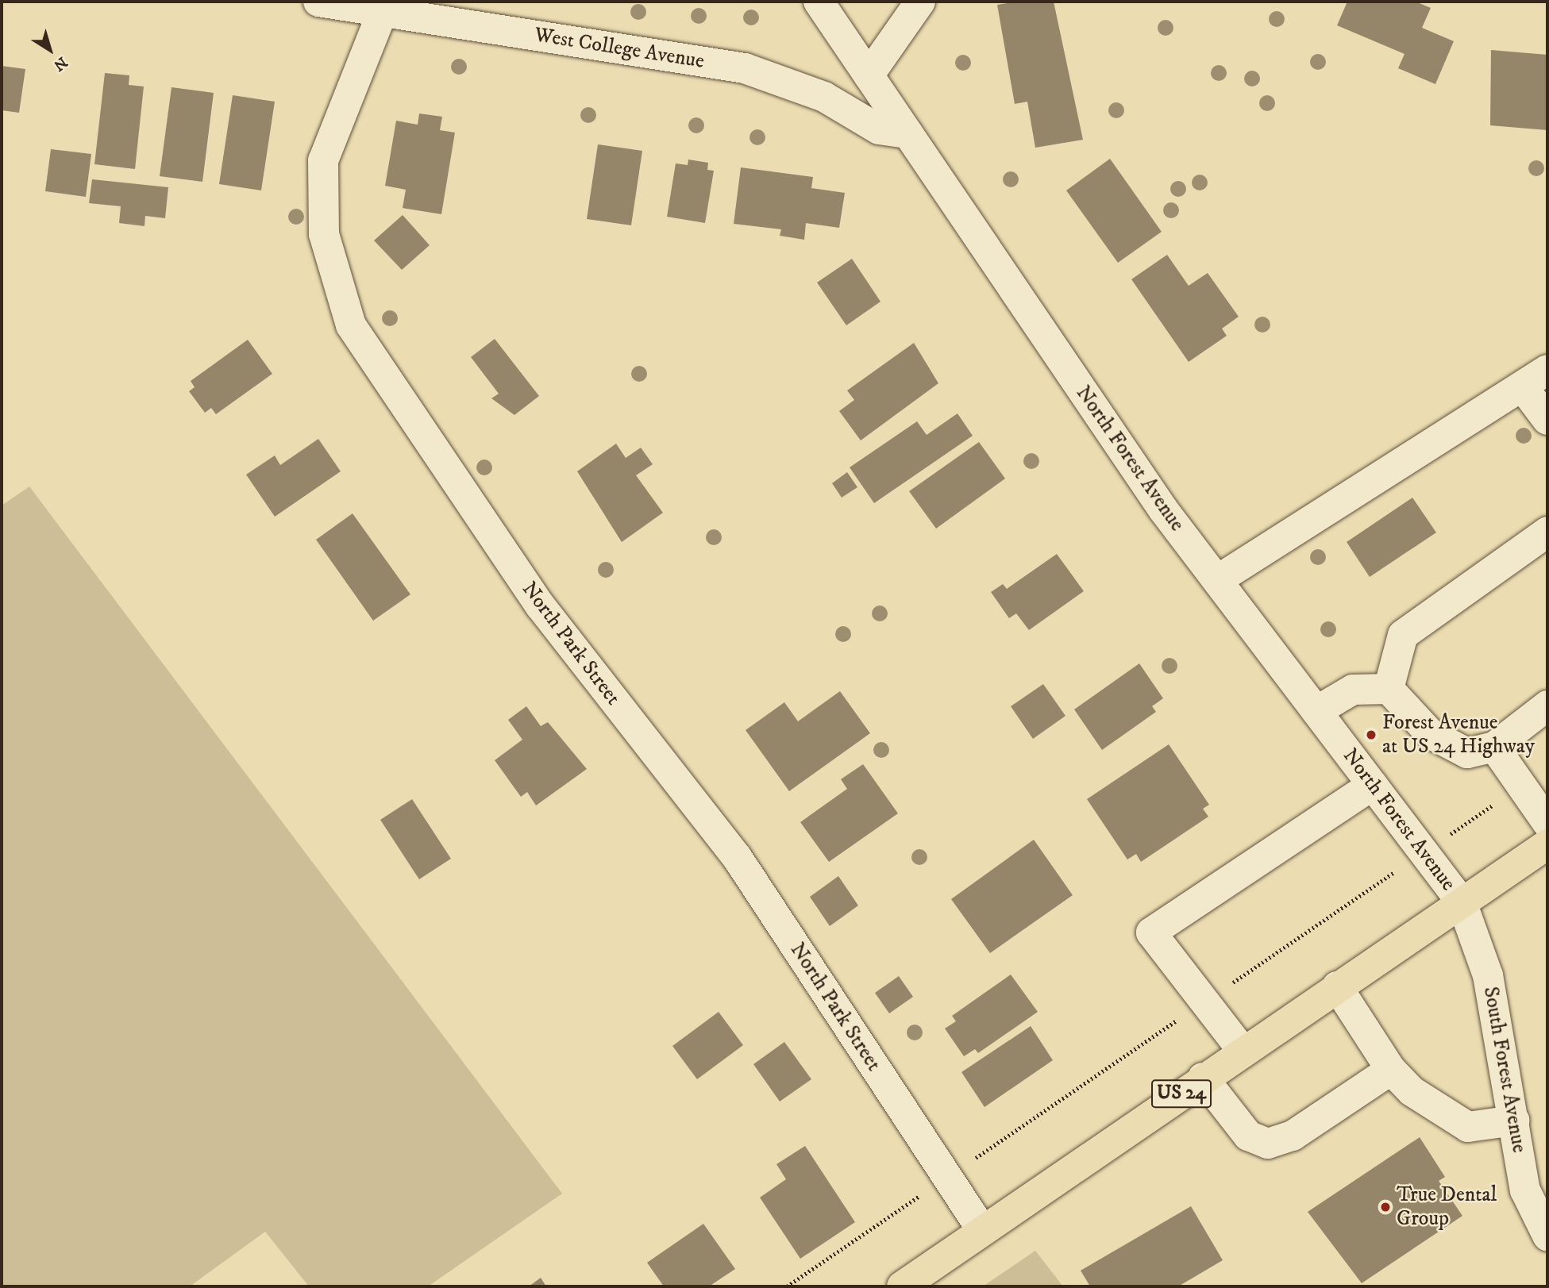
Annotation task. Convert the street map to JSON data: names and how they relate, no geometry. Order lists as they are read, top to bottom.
{
  "streets": {
    "main road": ["US 24"],
    "street": [
      "West College Avenue",
      "North Forest Avenue",
      "North Park Street",
      "South Forest Avenue"
    ]
  },
  "crossings": [
    ["West College Avenue", "North Forest Avenue"],
    ["West College Avenue", "North Park Street"],
    ["North Forest Avenue", "South Forest Avenue"],
    ["North Forest Avenue", "US 24"],
    ["North Park Street", "US 24"],
    ["South Forest Avenue", "US 24"]
  ],
  "places": ["Forest Avenue at US 24 Highway", "True Dental Group"],
  "north": "bottom right"
}
